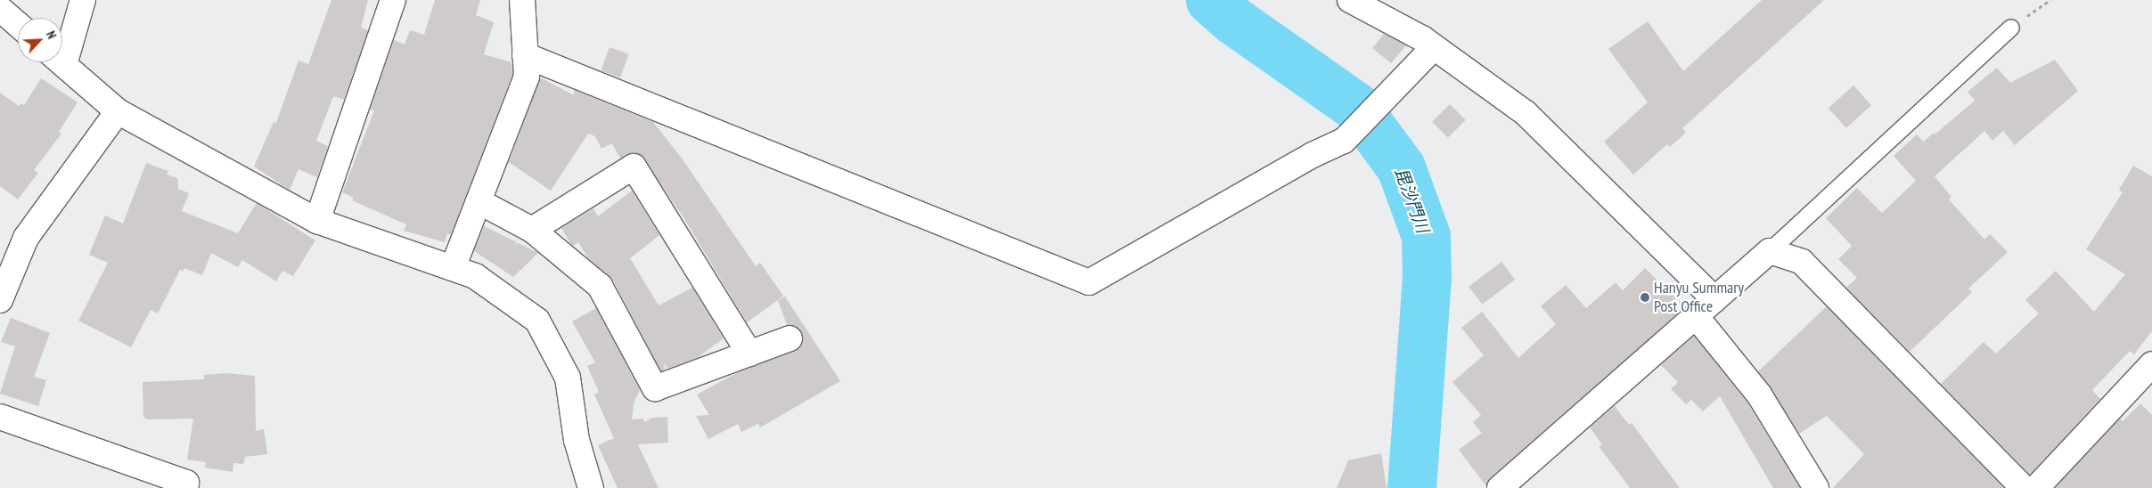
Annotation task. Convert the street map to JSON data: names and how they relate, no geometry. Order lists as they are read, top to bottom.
{
  "water": ["毘沙門川"],
  "places": ["Hanyu Summary Post Office"],
  "north": "top right"
}
